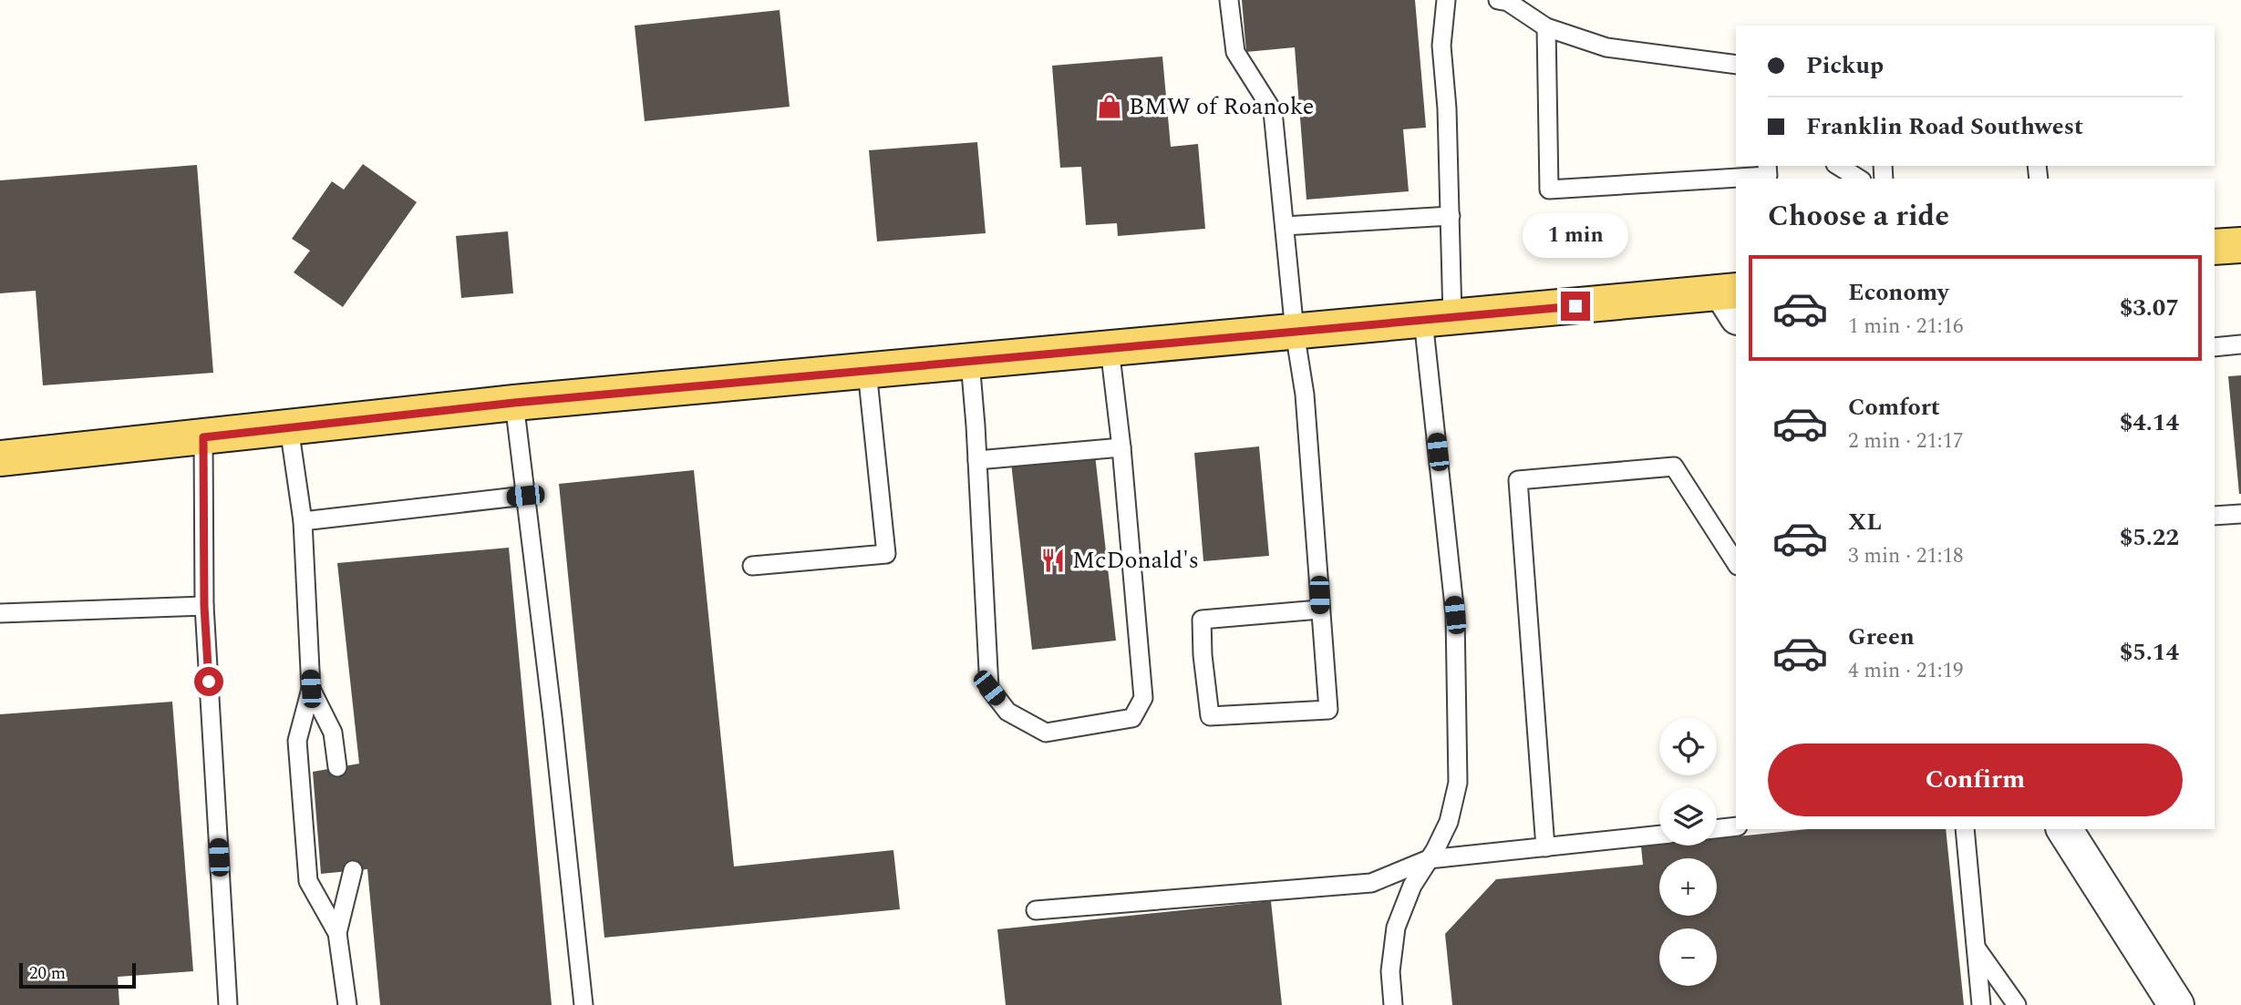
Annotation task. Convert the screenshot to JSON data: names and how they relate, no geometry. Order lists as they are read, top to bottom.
{
  "places": {
    "shop": ["BMW of Roanoke"],
    "restaurant": ["McDonald's"]
  },
  "scale_bar": "20 m",
  "page": {
    "banner": ["Pickup", "Franklin Road Southwest"],
    "heading": "Choose a ride",
    "bubble": "1 min",
    "list": [
      {
        "name": "Economy",
        "note": "1 min · 21:16",
        "value": "$3.07"
      },
      {
        "name": "Comfort",
        "note": "2 min · 21:17",
        "value": "$4.14"
      },
      {
        "name": "XL",
        "note": "3 min · 21:18",
        "value": "$5.22"
      },
      {
        "name": "Green",
        "note": "4 min · 21:19",
        "value": "$5.14"
      }
    ],
    "map_buttons": ["+", "−"],
    "buttons": "Confirm",
    "scale": "20 m"
  }
}
